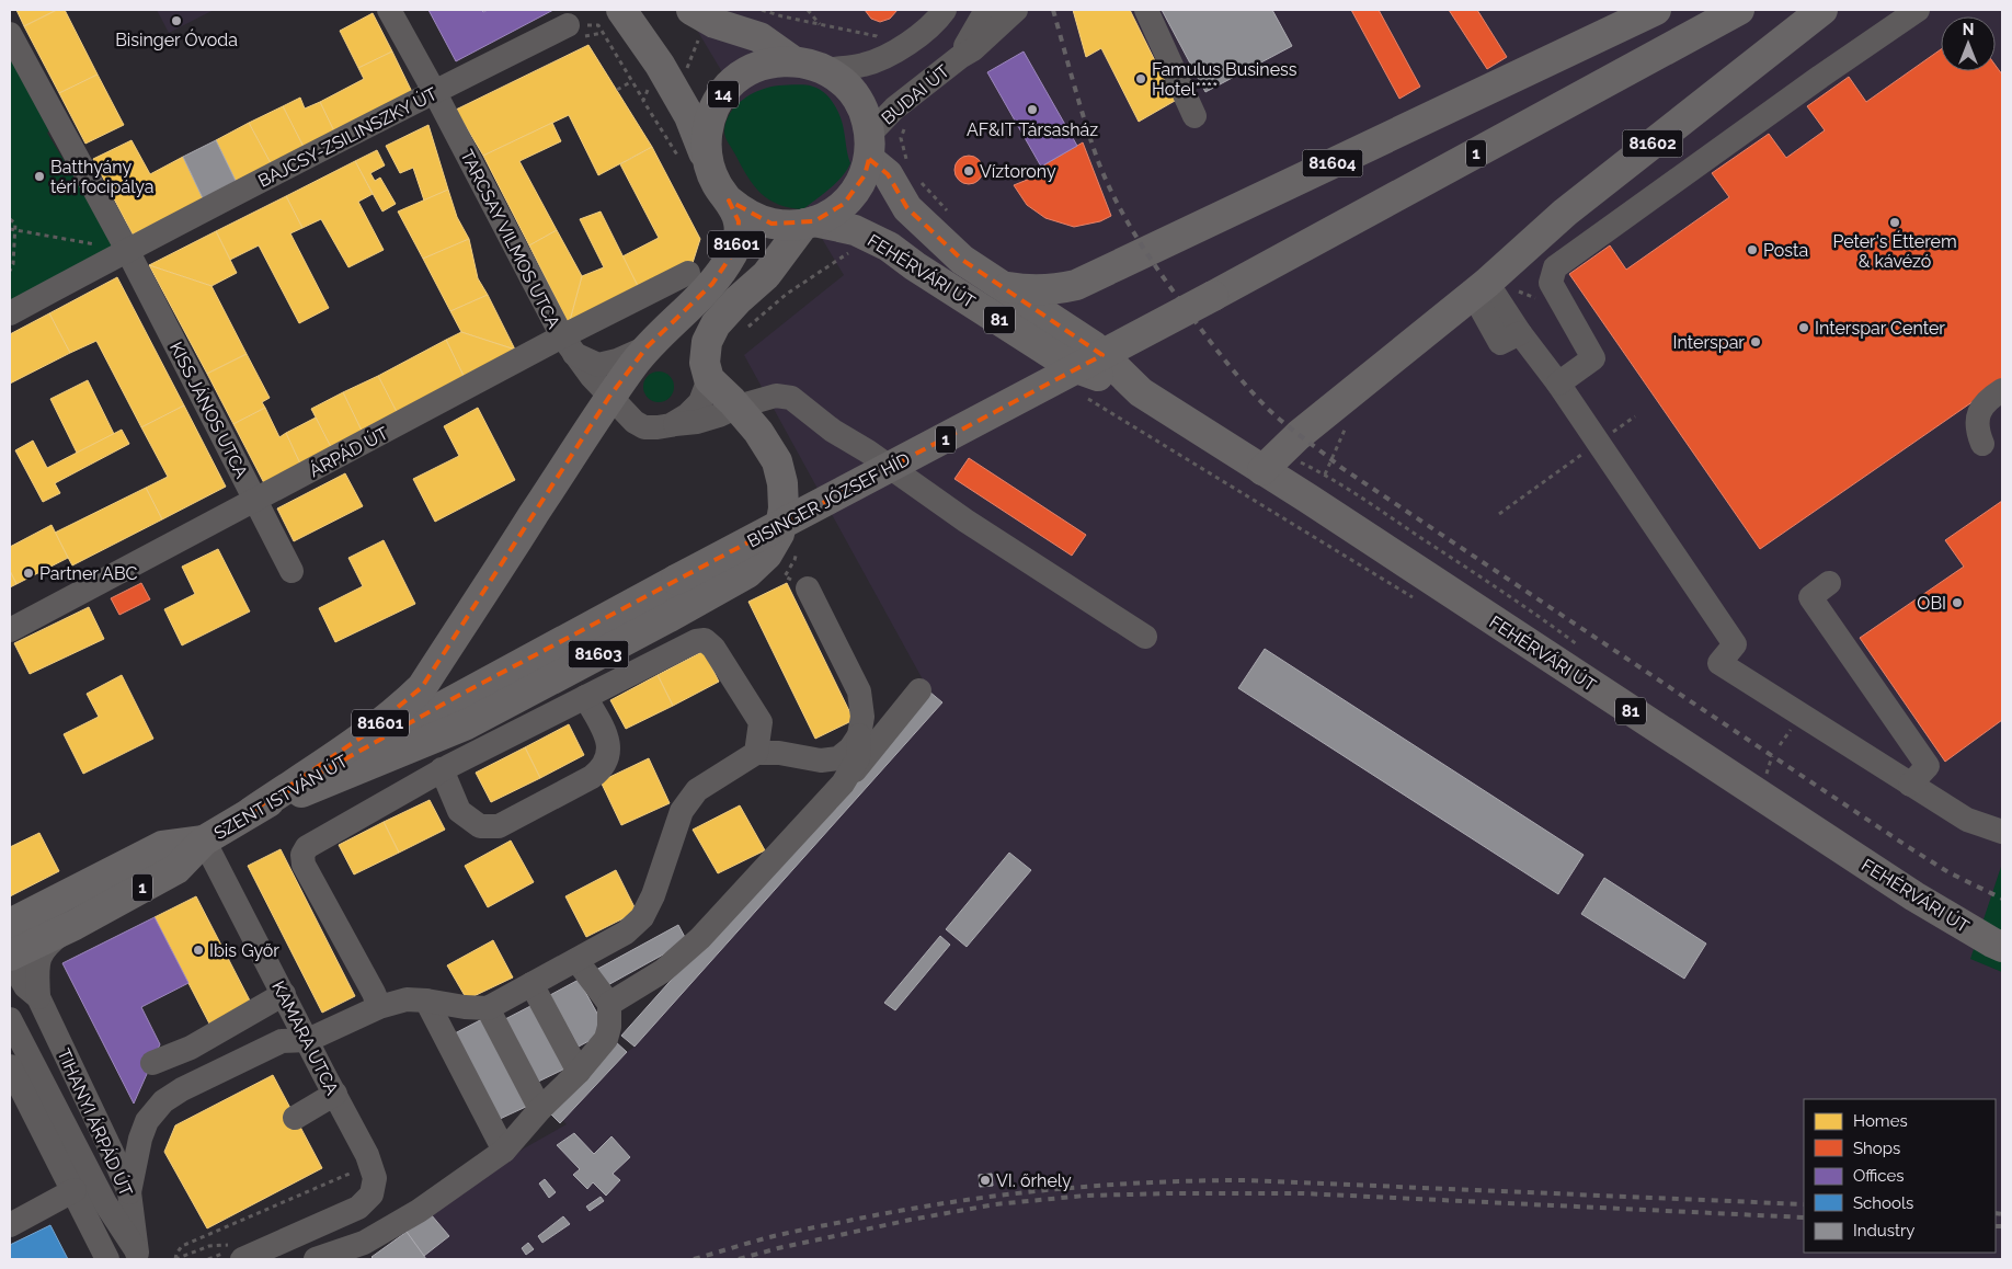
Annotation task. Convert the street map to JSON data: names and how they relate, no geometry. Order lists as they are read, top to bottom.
{
  "streets": {
    "main road": [
      "14",
      "81602",
      "1",
      "81604",
      "81601",
      "FEHÉRVÁRI ÚT",
      "81",
      "BISINGER JÓZSEF HÍD",
      "81603",
      "SZENT ISTVÁN ÚT"
    ],
    "street": [
      "BUDAI ÚT",
      "BAJCSY-ZSILINSZKY ÚT",
      "TARCSAY VILMOS UTCA",
      "KISS JÁNOS UTCA",
      "ÁRPÁD ÚT",
      "KAMARA UTCA",
      "TIHANYI ÁRPÁD ÚT"
    ]
  },
  "crossings": [
    ["14", "BUDAI ÚT"],
    ["14", "81601"],
    ["14", "FEHÉRVÁRI ÚT"],
    ["BUDAI ÚT", "81601"],
    ["BUDAI ÚT", "FEHÉRVÁRI ÚT"],
    ["BAJCSY-ZSILINSZKY ÚT", "TARCSAY VILMOS UTCA"],
    ["BAJCSY-ZSILINSZKY ÚT", "KISS JÁNOS UTCA"],
    ["81602", "FEHÉRVÁRI ÚT"],
    ["81604", "FEHÉRVÁRI ÚT"],
    ["TARCSAY VILMOS UTCA", "81601"],
    ["TARCSAY VILMOS UTCA", "ÁRPÁD ÚT"],
    ["TARCSAY VILMOS UTCA", "81603"],
    ["81601", "FEHÉRVÁRI ÚT"],
    ["81601", "81603"],
    ["81601", "SZENT ISTVÁN ÚT"],
    ["KISS JÁNOS UTCA", "ÁRPÁD ÚT"],
    ["BISINGER JÓZSEF HÍD", "SZENT ISTVÁN ÚT"],
    ["81603", "SZENT ISTVÁN ÚT"],
    ["SZENT ISTVÁN ÚT", "KAMARA UTCA"],
    ["SZENT ISTVÁN ÚT", "TIHANYI ÁRPÁD ÚT"]
  ],
  "places": [
    "Bisinger Óvoda",
    "Famulus Business Hotel****",
    "AF&IT Társasház",
    "Víztorony",
    "Batthyány téri focipálya",
    "Peter's Étterem & kávézó",
    "Posta",
    "Interspar Center",
    "Interspar",
    "Partner ABC",
    "OBI",
    "Ibis Győr",
    "VI. őrhely"
  ],
  "legend": [
    "Homes",
    "Shops",
    "Offices",
    "Schools",
    "Industry"
  ],
  "north": "top"
}
